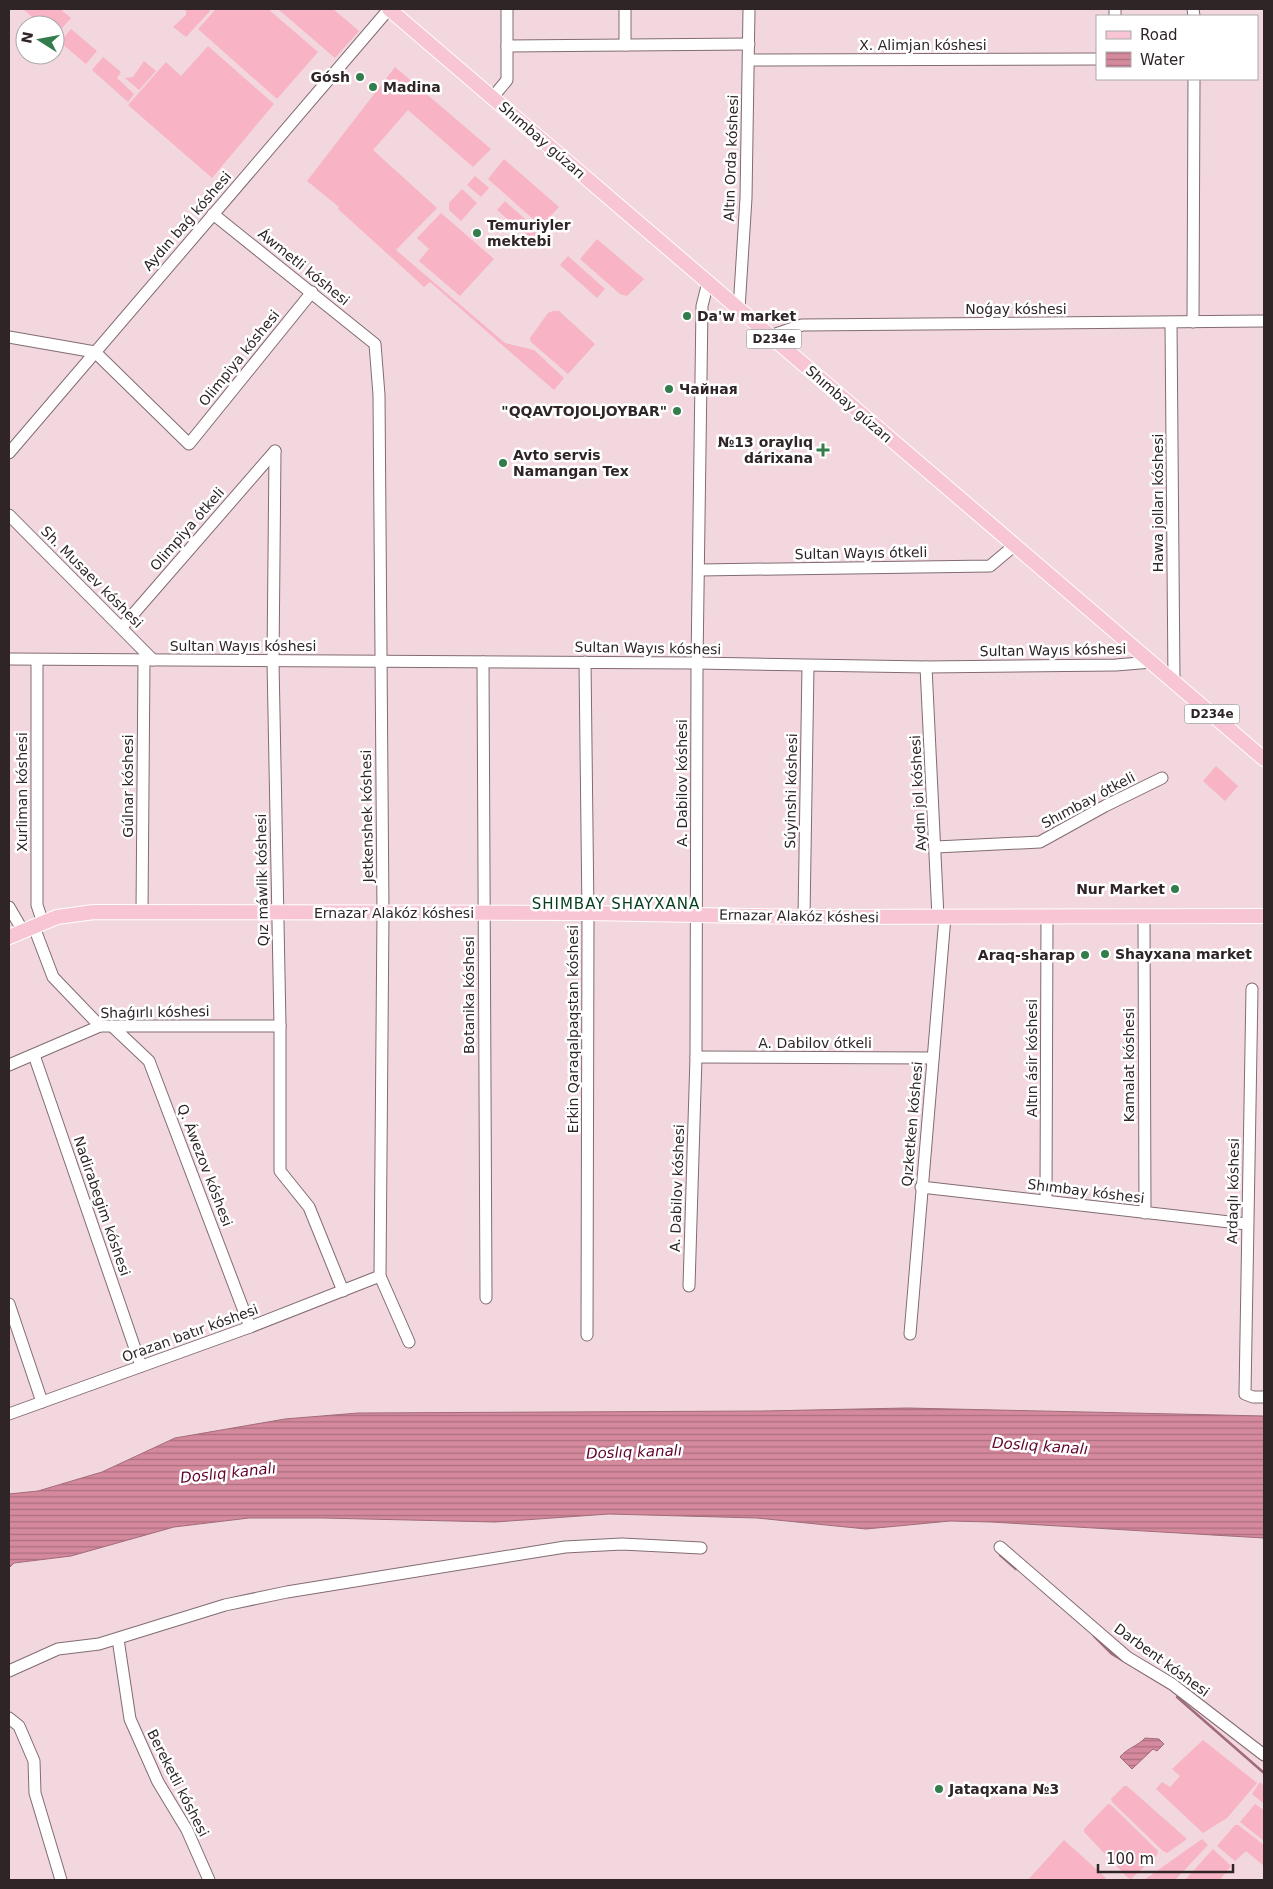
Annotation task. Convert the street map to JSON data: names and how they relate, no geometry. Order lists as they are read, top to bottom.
{
  "streets": {
    "main road": ["Shımbay gúzarı", "D234e", "Ernazar Alakóz kóshesi"],
    "street": [
      "X. Alimjan kóshesi",
      "Altın Orda kóshesi",
      "Aydın baǵ kóshesi",
      "Áwmetli kóshesi",
      "Noǵay kóshesi",
      "Olimpiya kóshesi",
      "Hawa jolları kóshesi",
      "Olimpiya ótkeli",
      "Sultan Wayıs ótkeli",
      "Sh. Musaev kóshesi",
      "Sultan Wayıs kóshesi",
      "A. Dabilov kóshesi",
      "Gúlnar kóshesi",
      "Súyinshi kóshesi",
      "Xurliman kóshesi",
      "Aydın jol kóshesi",
      "Shımbay ótkeli",
      "Jetkenshek kóshesi",
      "Qız máwlik kóshesi",
      "Botanika kóshesi",
      "Shaǵırlı kóshesi",
      "Erkin Qaraqalpaqstan kóshesi",
      "A. Dabilov ótkeli",
      "Altın ásir kóshesi",
      "Kamalat kóshesi",
      "Qızketken kóshesi",
      "Q. Áwezov kóshesi",
      "Shımbay kóshesi",
      "Ardaqlı kóshesi",
      "Nadirabegim kóshesi",
      "Orazan batır kóshesi",
      "Darbent kóshesi",
      "Bereketli kóshesi"
    ]
  },
  "crossings": [
    ["X. Alimjan kóshesi", "Altın Orda kóshesi"],
    ["Shımbay gúzarı", "Altın Orda kóshesi"],
    ["Shımbay gúzarı", "Aydın baǵ kóshesi"],
    ["Shımbay gúzarı", "Noǵay kóshesi"],
    ["Shımbay gúzarı", "Hawa jolları kóshesi"],
    ["Shımbay gúzarı", "Sultan Wayıs ótkeli"],
    ["Shımbay gúzarı", "Sultan Wayıs kóshesi"],
    ["Shımbay gúzarı", "A. Dabilov kóshesi"],
    ["Aydın baǵ kóshesi", "Áwmetli kóshesi"],
    ["Aydın baǵ kóshesi", "Olimpiya kóshesi"],
    ["Áwmetli kóshesi", "Olimpiya kóshesi"],
    ["Áwmetli kóshesi", "Jetkenshek kóshesi"],
    ["Noǵay kóshesi", "Hawa jolları kóshesi"],
    ["Olimpiya ótkeli", "Sh. Musaev kóshesi"],
    ["Olimpiya ótkeli", "Qız máwlik kóshesi"],
    ["Sultan Wayıs ótkeli", "A. Dabilov kóshesi"],
    ["Sh. Musaev kóshesi", "Sultan Wayıs kóshesi"],
    ["Sh. Musaev kóshesi", "Gúlnar kóshesi"],
    ["Sultan Wayıs kóshesi", "A. Dabilov kóshesi"],
    ["Sultan Wayıs kóshesi", "Gúlnar kóshesi"],
    ["Sultan Wayıs kóshesi", "Súyinshi kóshesi"],
    ["Sultan Wayıs kóshesi", "Xurliman kóshesi"],
    ["Sultan Wayıs kóshesi", "Aydın jol kóshesi"],
    ["Sultan Wayıs kóshesi", "Jetkenshek kóshesi"],
    ["Sultan Wayıs kóshesi", "Qız máwlik kóshesi"],
    ["Sultan Wayıs kóshesi", "Botanika kóshesi"],
    ["Sultan Wayıs kóshesi", "Erkin Qaraqalpaqstan kóshesi"],
    ["A. Dabilov kóshesi", "Ernazar Alakóz kóshesi"],
    ["A. Dabilov kóshesi", "A. Dabilov ótkeli"],
    ["Gúlnar kóshesi", "Ernazar Alakóz kóshesi"],
    ["Súyinshi kóshesi", "Ernazar Alakóz kóshesi"],
    ["Xurliman kóshesi", "Ernazar Alakóz kóshesi"],
    ["Xurliman kóshesi", "Q. Áwezov kóshesi"],
    ["Aydın jol kóshesi", "Shımbay ótkeli"],
    ["Aydın jol kóshesi", "Ernazar Alakóz kóshesi"],
    ["Aydın jol kóshesi", "Qızketken kóshesi"],
    ["Jetkenshek kóshesi", "Ernazar Alakóz kóshesi"],
    ["Jetkenshek kóshesi", "Orazan batır kóshesi"],
    ["Qız máwlik kóshesi", "Ernazar Alakóz kóshesi"],
    ["Qız máwlik kóshesi", "Shaǵırlı kóshesi"],
    ["Qız máwlik kóshesi", "Orazan batır kóshesi"],
    ["Ernazar Alakóz kóshesi", "Botanika kóshesi"],
    ["Ernazar Alakóz kóshesi", "Erkin Qaraqalpaqstan kóshesi"],
    ["Ernazar Alakóz kóshesi", "Altın ásir kóshesi"],
    ["Ernazar Alakóz kóshesi", "Kamalat kóshesi"],
    ["Ernazar Alakóz kóshesi", "Qızketken kóshesi"],
    ["Ernazar Alakóz kóshesi", "Q. Áwezov kóshesi"],
    ["Shaǵırlı kóshesi", "Q. Áwezov kóshesi"],
    ["Shaǵırlı kóshesi", "Nadirabegim kóshesi"],
    ["A. Dabilov ótkeli", "Qızketken kóshesi"],
    ["Altın ásir kóshesi", "Shımbay kóshesi"],
    ["Kamalat kóshesi", "Shımbay kóshesi"],
    ["Qızketken kóshesi", "Shımbay kóshesi"],
    ["Q. Áwezov kóshesi", "Orazan batır kóshesi"],
    ["Shımbay kóshesi", "Ardaqlı kóshesi"],
    ["Nadirabegim kóshesi", "Orazan batır kóshesi"]
  ],
  "districts": ["SHIMBAY SHAYXANA"],
  "water": ["Doslıq kanalı"],
  "places": {
    "other": [
      "Gósh",
      "Madina",
      "Temuriyler mektebi",
      "Da'w market",
      "Чайная",
      "\"QQAVTOJOLJOYBAR\"",
      "Avto servis Namangan Tex",
      "Nur Market",
      "Shayxana market",
      "Araq-sharap",
      "Jataqxana №3"
    ],
    "health": ["№13 oraylıq dárixana"]
  },
  "legend": ["Road", "Water"],
  "scale_bar": "100 m",
  "north": "left"
}
